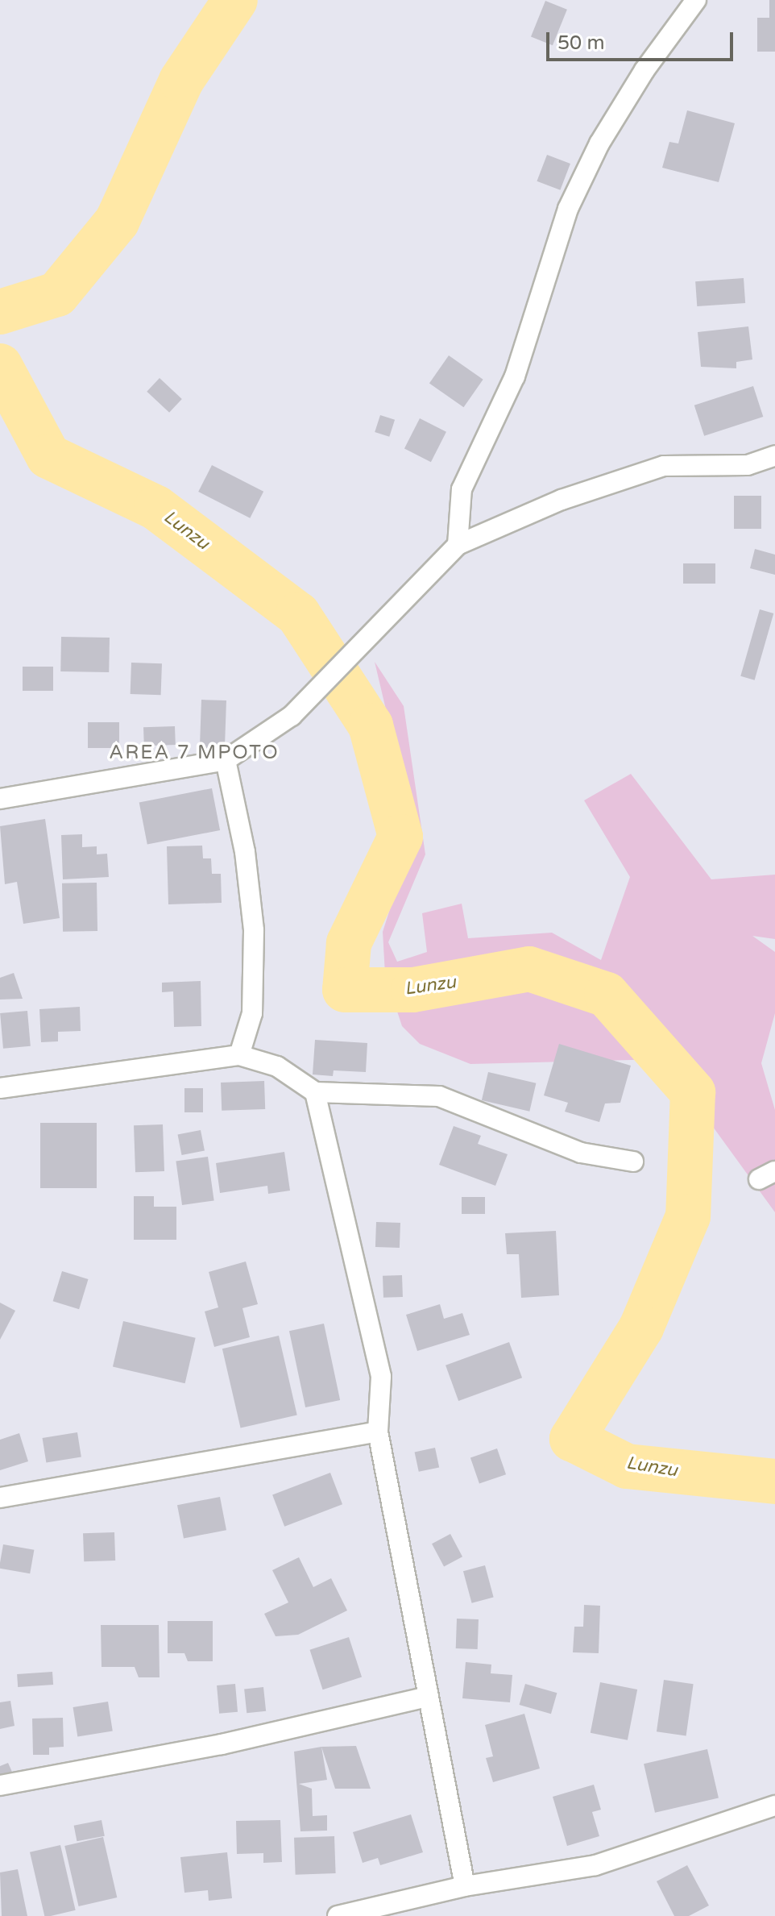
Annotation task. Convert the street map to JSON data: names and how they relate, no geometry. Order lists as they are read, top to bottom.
{
  "districts": ["AREA 7 MPOTO"],
  "water": ["Lunzu"],
  "scale_bar": "50 m"
}
